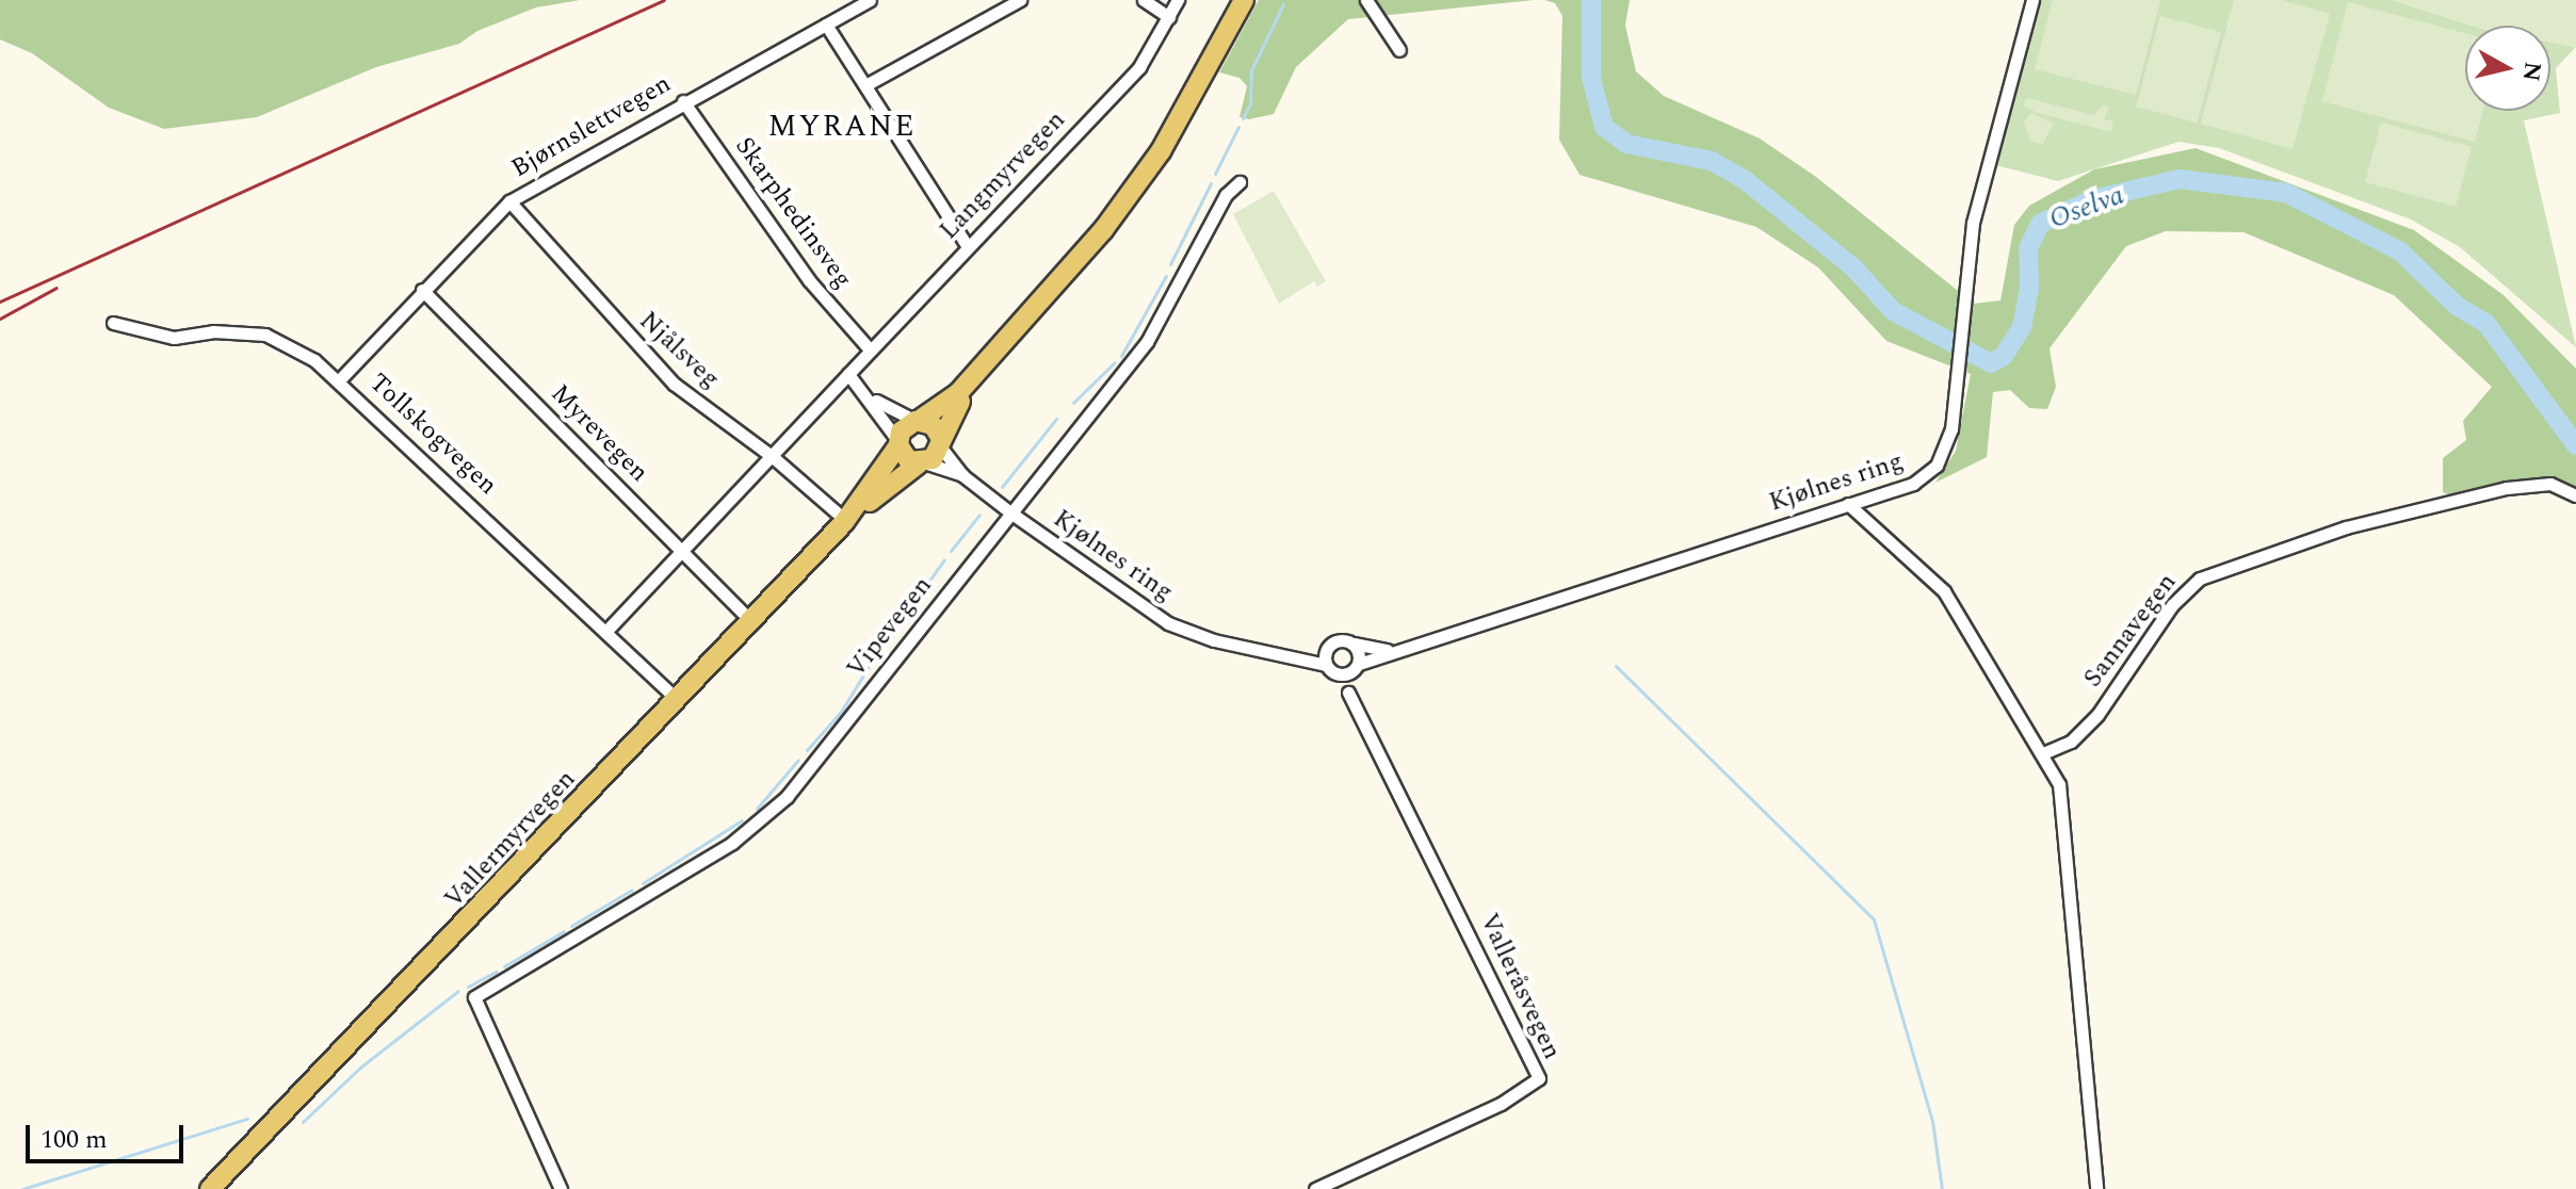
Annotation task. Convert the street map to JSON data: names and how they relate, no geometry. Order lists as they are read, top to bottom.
{
  "streets": {
    "main road": ["Vallermyrvegen"],
    "street": [
      "Bjørnslettvegen",
      "Langmyrvegen",
      "Skarphedinsveg",
      "Njålsveg",
      "Myrevegen",
      "Tollskogvegen",
      "Kjølnes ring",
      "Vipevegen",
      "Sannavegen",
      "Valleråsvegen"
    ]
  },
  "crossings": [
    ["Bjørnslettvegen", "Skarphedinsveg"],
    ["Bjørnslettvegen", "Njålsveg"],
    ["Bjørnslettvegen", "Myrevegen"],
    ["Bjørnslettvegen", "Tollskogvegen"],
    ["Langmyrvegen", "Skarphedinsveg"],
    ["Langmyrvegen", "Njålsveg"],
    ["Langmyrvegen", "Myrevegen"],
    ["Langmyrvegen", "Tollskogvegen"],
    ["Njålsveg", "Vallermyrvegen"],
    ["Kjølnes ring", "Vipevegen"],
    ["Kjølnes ring", "Vallermyrvegen"]
  ],
  "districts": ["MYRANE"],
  "water": ["Oselva"],
  "scale_bar": "100 m",
  "north": "right"
}
